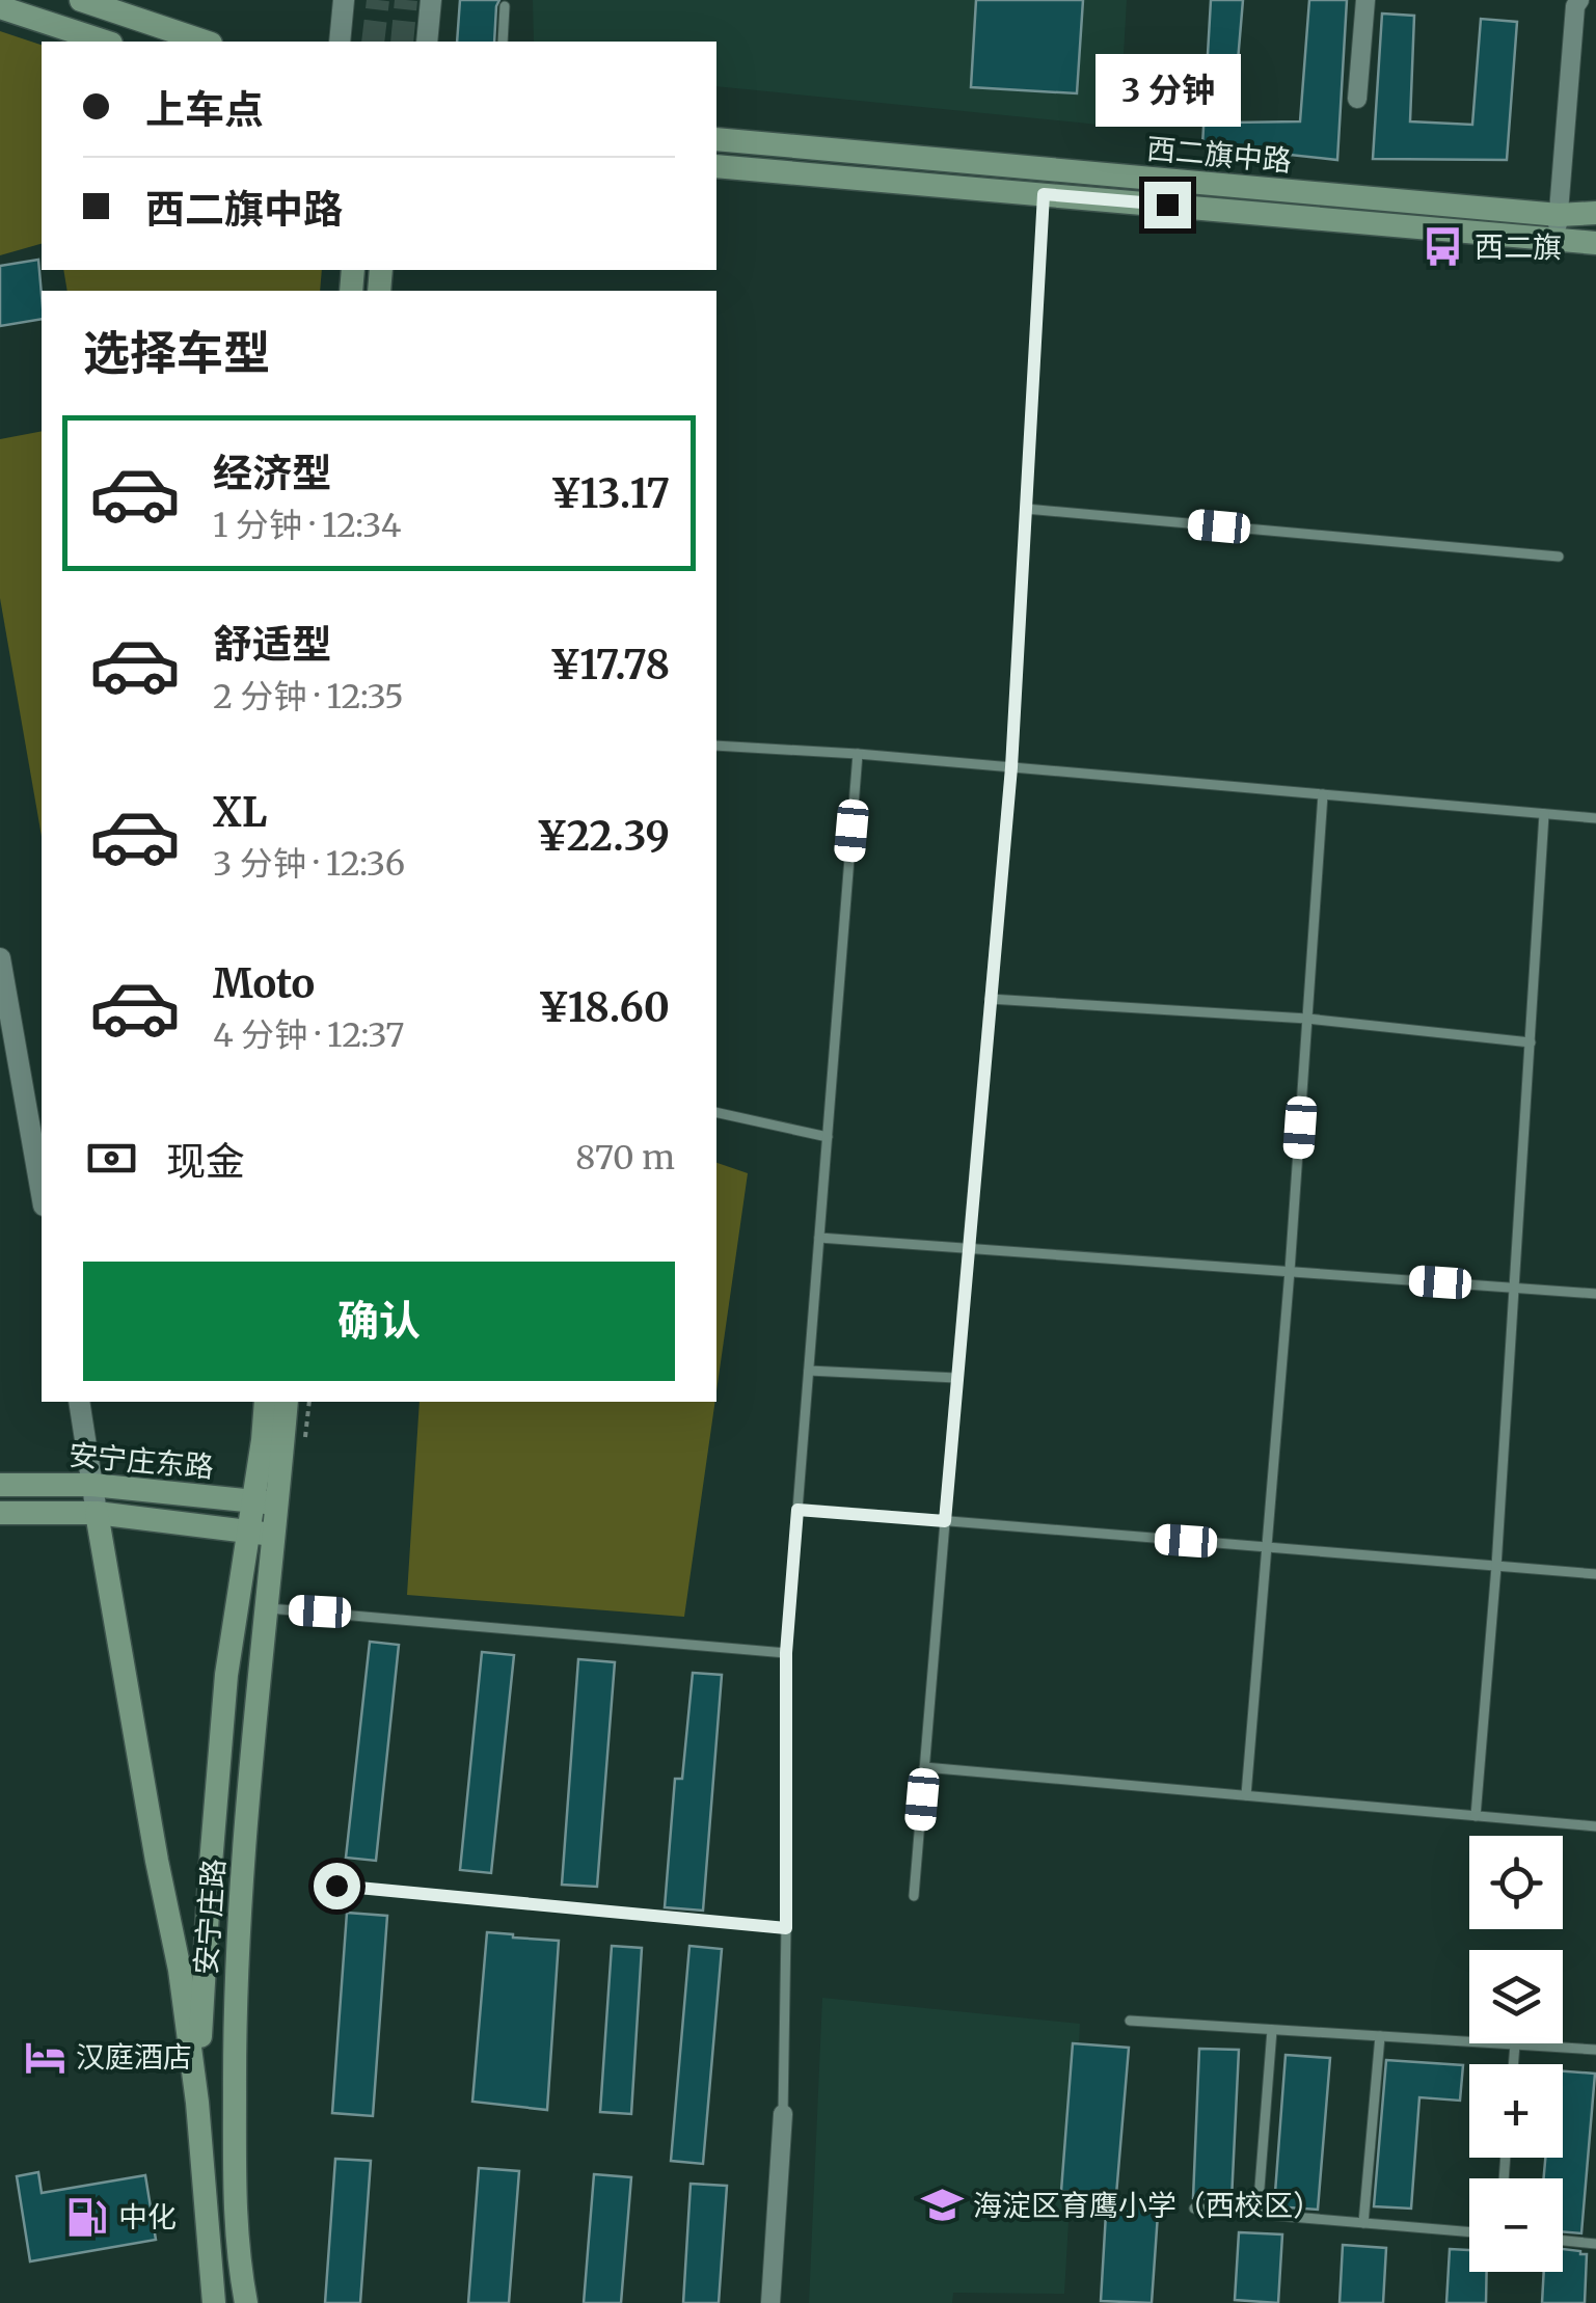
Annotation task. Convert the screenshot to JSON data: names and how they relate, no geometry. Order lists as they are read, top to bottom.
{
  "streets": {
    "main road": ["西二旗中路", "安宁庄东路", "安宁庄路"]
  },
  "crossings": [
    ["安宁庄东路", "安宁庄路"]
  ],
  "places": {
    "bus stop": ["西二旗"],
    "hotel": ["汉庭酒店"],
    "school or university": ["海淀区育鹰小学（西校区）"],
    "fuel station": ["中化"]
  },
  "page": {
    "banner": ["上车点", "西二旗中路"],
    "bubble": "3 分钟",
    "heading": "选择车型",
    "list": [
      {
        "name": "经济型",
        "note": "1 分钟 · 12:34",
        "value": "¥13.17"
      },
      {
        "name": "舒适型",
        "note": "2 分钟 · 12:35",
        "value": "¥17.78"
      },
      {
        "name": "XL",
        "note": "3 分钟 · 12:36",
        "value": "¥22.39"
      },
      {
        "name": "Moto",
        "note": "4 分钟 · 12:37",
        "value": "¥18.60"
      }
    ],
    "pay": ["现金", "870 m"],
    "buttons": "确认",
    "map_buttons": ["+", "−"]
  }
}
